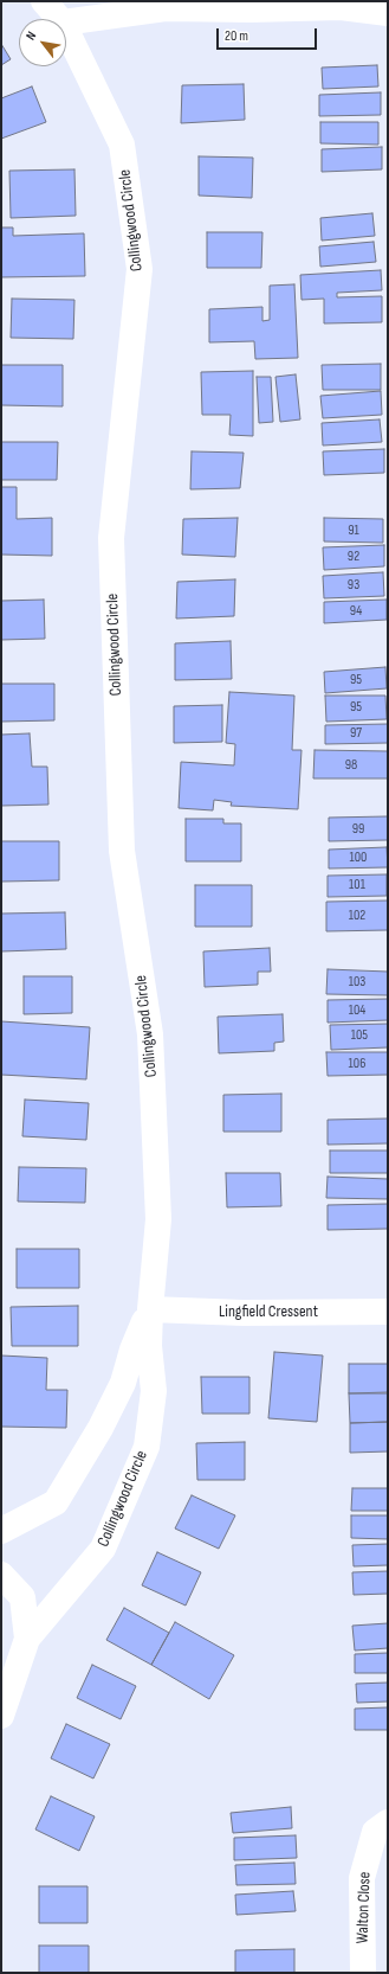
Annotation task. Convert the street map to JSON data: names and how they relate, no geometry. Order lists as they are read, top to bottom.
{
  "streets": {
    "street": ["Collingwood Circle", "Lingfield Cressent", "Walton Close"]
  },
  "crossings": [
    ["Collingwood Circle", "Lingfield Cressent"]
  ],
  "house_numbers": [
    "91",
    "92",
    "93",
    "94",
    "95",
    "95",
    "97",
    "98",
    "99",
    "100",
    "101",
    "102",
    "103",
    "104",
    "105",
    "106"
  ],
  "scale_bar": "20 m",
  "north": "top left"
}
